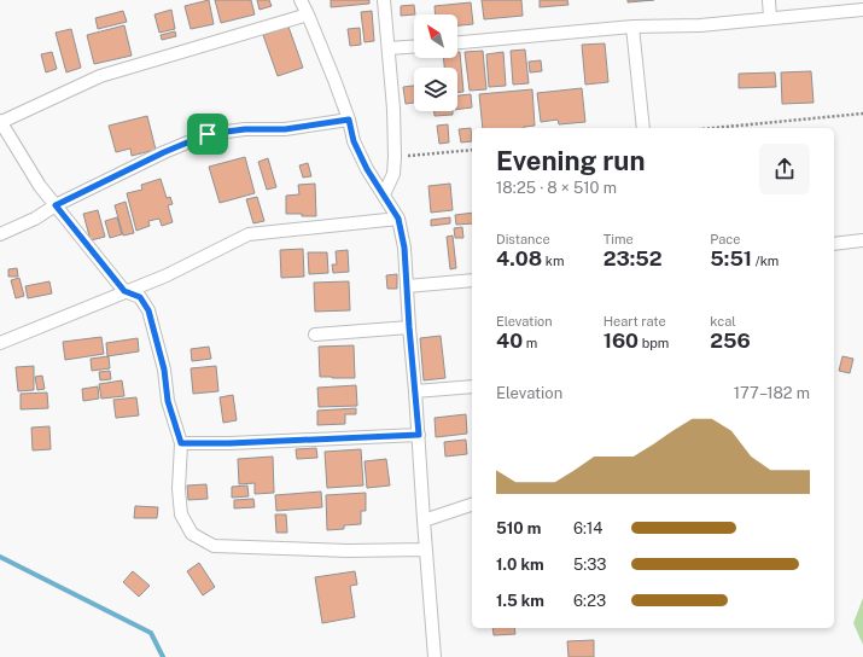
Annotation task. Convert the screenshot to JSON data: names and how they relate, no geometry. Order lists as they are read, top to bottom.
{
  "north": "top left",
  "page": {
    "heading": ["Evening run", "18:25 · 8 × 510 m"],
    "stats": [
      ["Distance", "4.08 km"],
      ["Time", "23:52"],
      ["Pace", "5:51 /km"],
      ["Elevation", "40 m"],
      ["Heart rate", "160 bpm"],
      ["kcal", "256"]
    ],
    "chart": ["Elevation", "177–182 m"],
    "list": [
      {
        "name": "510 m",
        "note": "6:14"
      },
      {
        "name": "1.0 km",
        "note": "5:33"
      },
      {
        "name": "1.5 km",
        "note": "6:23"
      }
    ]
  }
}
